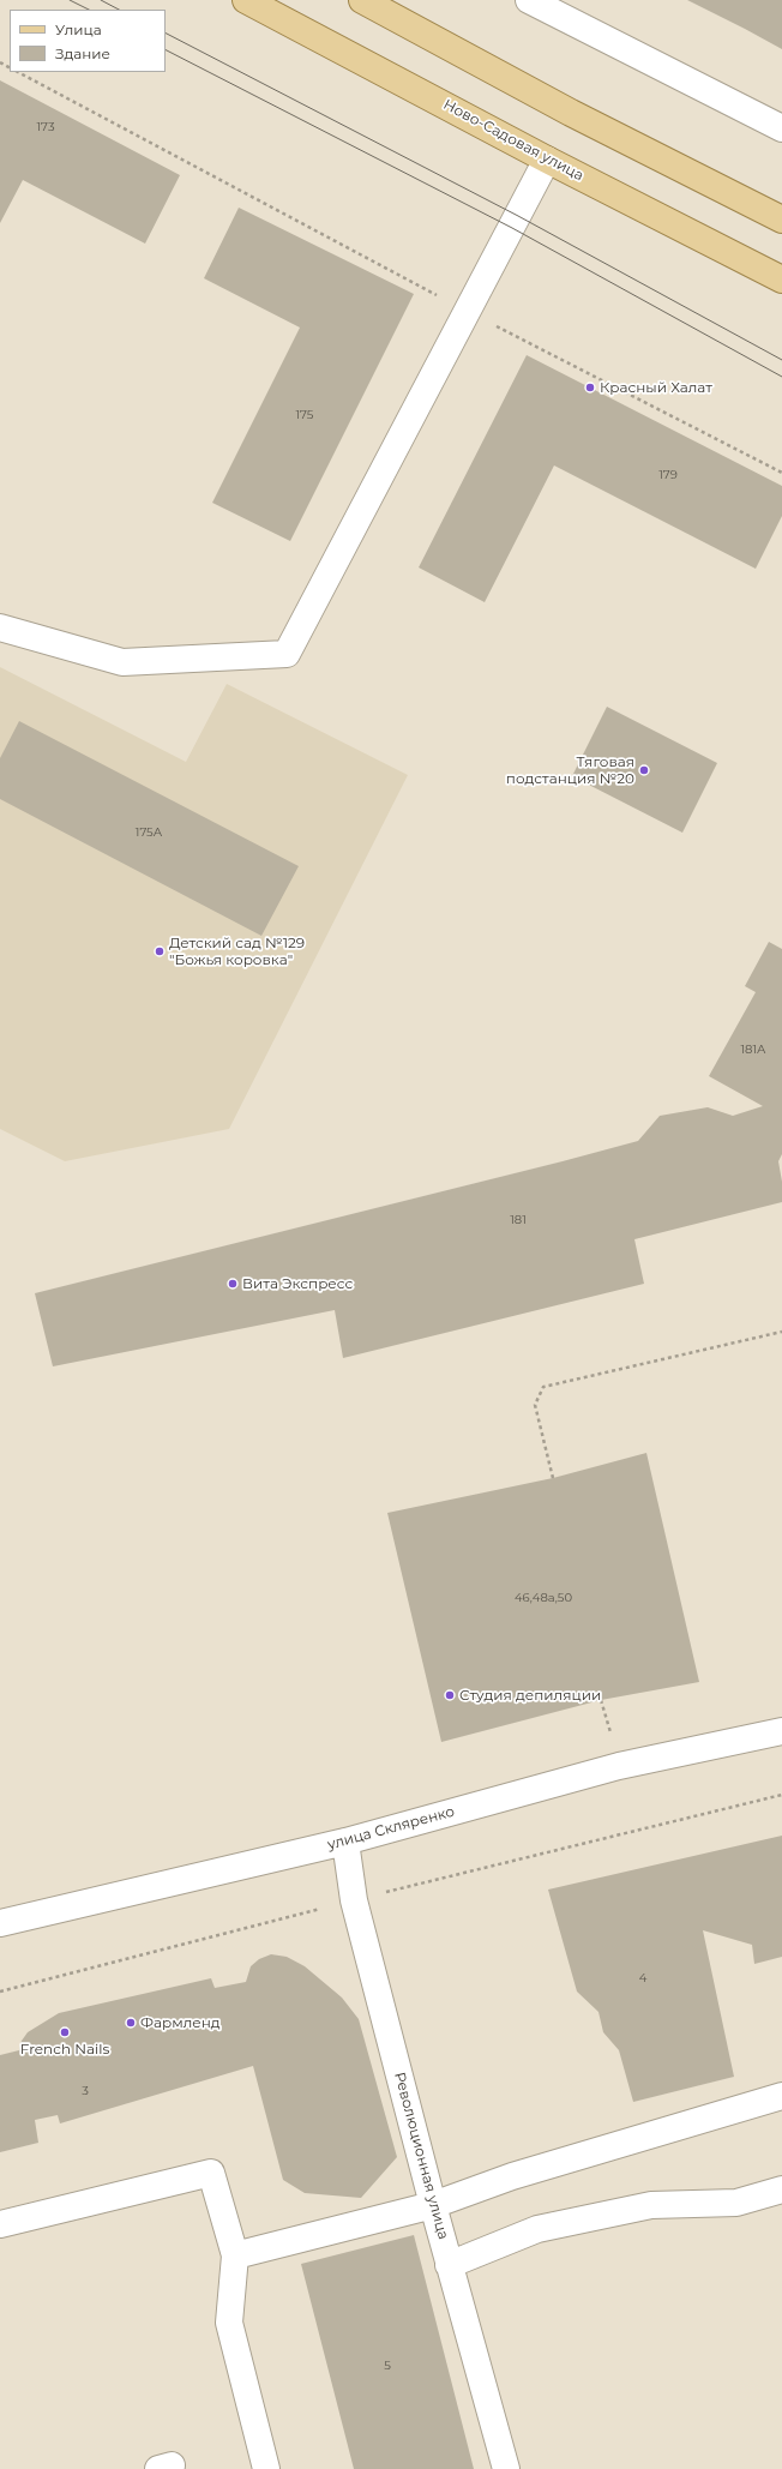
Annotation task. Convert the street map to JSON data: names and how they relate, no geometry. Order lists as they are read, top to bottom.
{
  "streets": {
    "main road": ["Ново-Садовая улица"],
    "street": ["улица Скляренко", "Революционная улица"]
  },
  "crossings": [
    ["улица Скляренко", "Революционная улица"]
  ],
  "places": [
    "Красный Халат",
    "Тяговая подстанция №20",
    "Детский сад №129 \"Божья коровка\"",
    "Вита Экспресс",
    "Студия депиляции",
    "Фармленд",
    "French Nails"
  ],
  "house_numbers": [
    "173",
    "175",
    "179",
    "175А",
    "181А",
    "181",
    "46,48а,50",
    "4",
    "3",
    "5"
  ],
  "legend": ["Улица", "Здание"]
}
